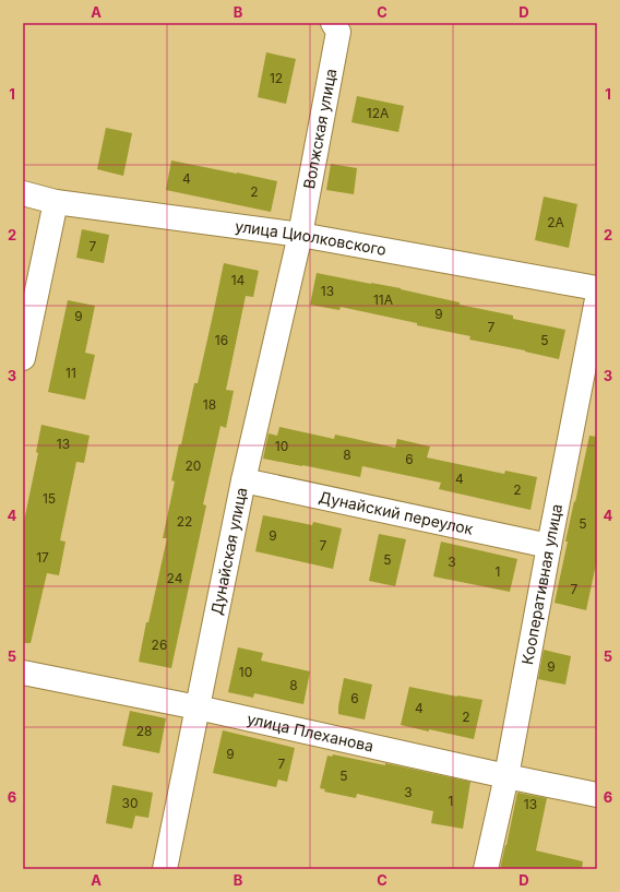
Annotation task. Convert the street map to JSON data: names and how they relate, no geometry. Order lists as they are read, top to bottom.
{
  "streets": {
    "street": [
      "Волжская улица",
      "улица Циолковского",
      "Дунайский переулок",
      "Дунайская улица",
      "Кооперативная улица",
      "улица Плеханова"
    ]
  },
  "crossings": [
    ["Волжская улица", "улица Циолковского"],
    ["Волжская улица", "Дунайская улица"],
    ["улица Циолковского", "Дунайская улица"],
    ["Дунайский переулок", "Дунайская улица"],
    ["Дунайский переулок", "Кооперативная улица"],
    ["Дунайская улица", "улица Плеханова"],
    ["Кооперативная улица", "улица Плеханова"]
  ],
  "house_numbers": [
    "12",
    "12А",
    "4",
    "2",
    "2А",
    "7",
    "14",
    "13",
    "11А",
    "9",
    "9",
    "7",
    "16",
    "5",
    "11",
    "18",
    "13",
    "10",
    "8",
    "6",
    "20",
    "4",
    "2",
    "15",
    "22",
    "5",
    "9",
    "7",
    "17",
    "5",
    "3",
    "1",
    "24",
    "7",
    "26",
    "9",
    "10",
    "8",
    "6",
    "4",
    "2",
    "28",
    "9",
    "7",
    "5",
    "3",
    "1",
    "30",
    "13"
  ],
  "grid": {
    "columns": [
      "A",
      "B",
      "C",
      "D"
    ],
    "rows": [
      "1",
      "2",
      "3",
      "4",
      "5",
      "6"
    ]
  }
}
